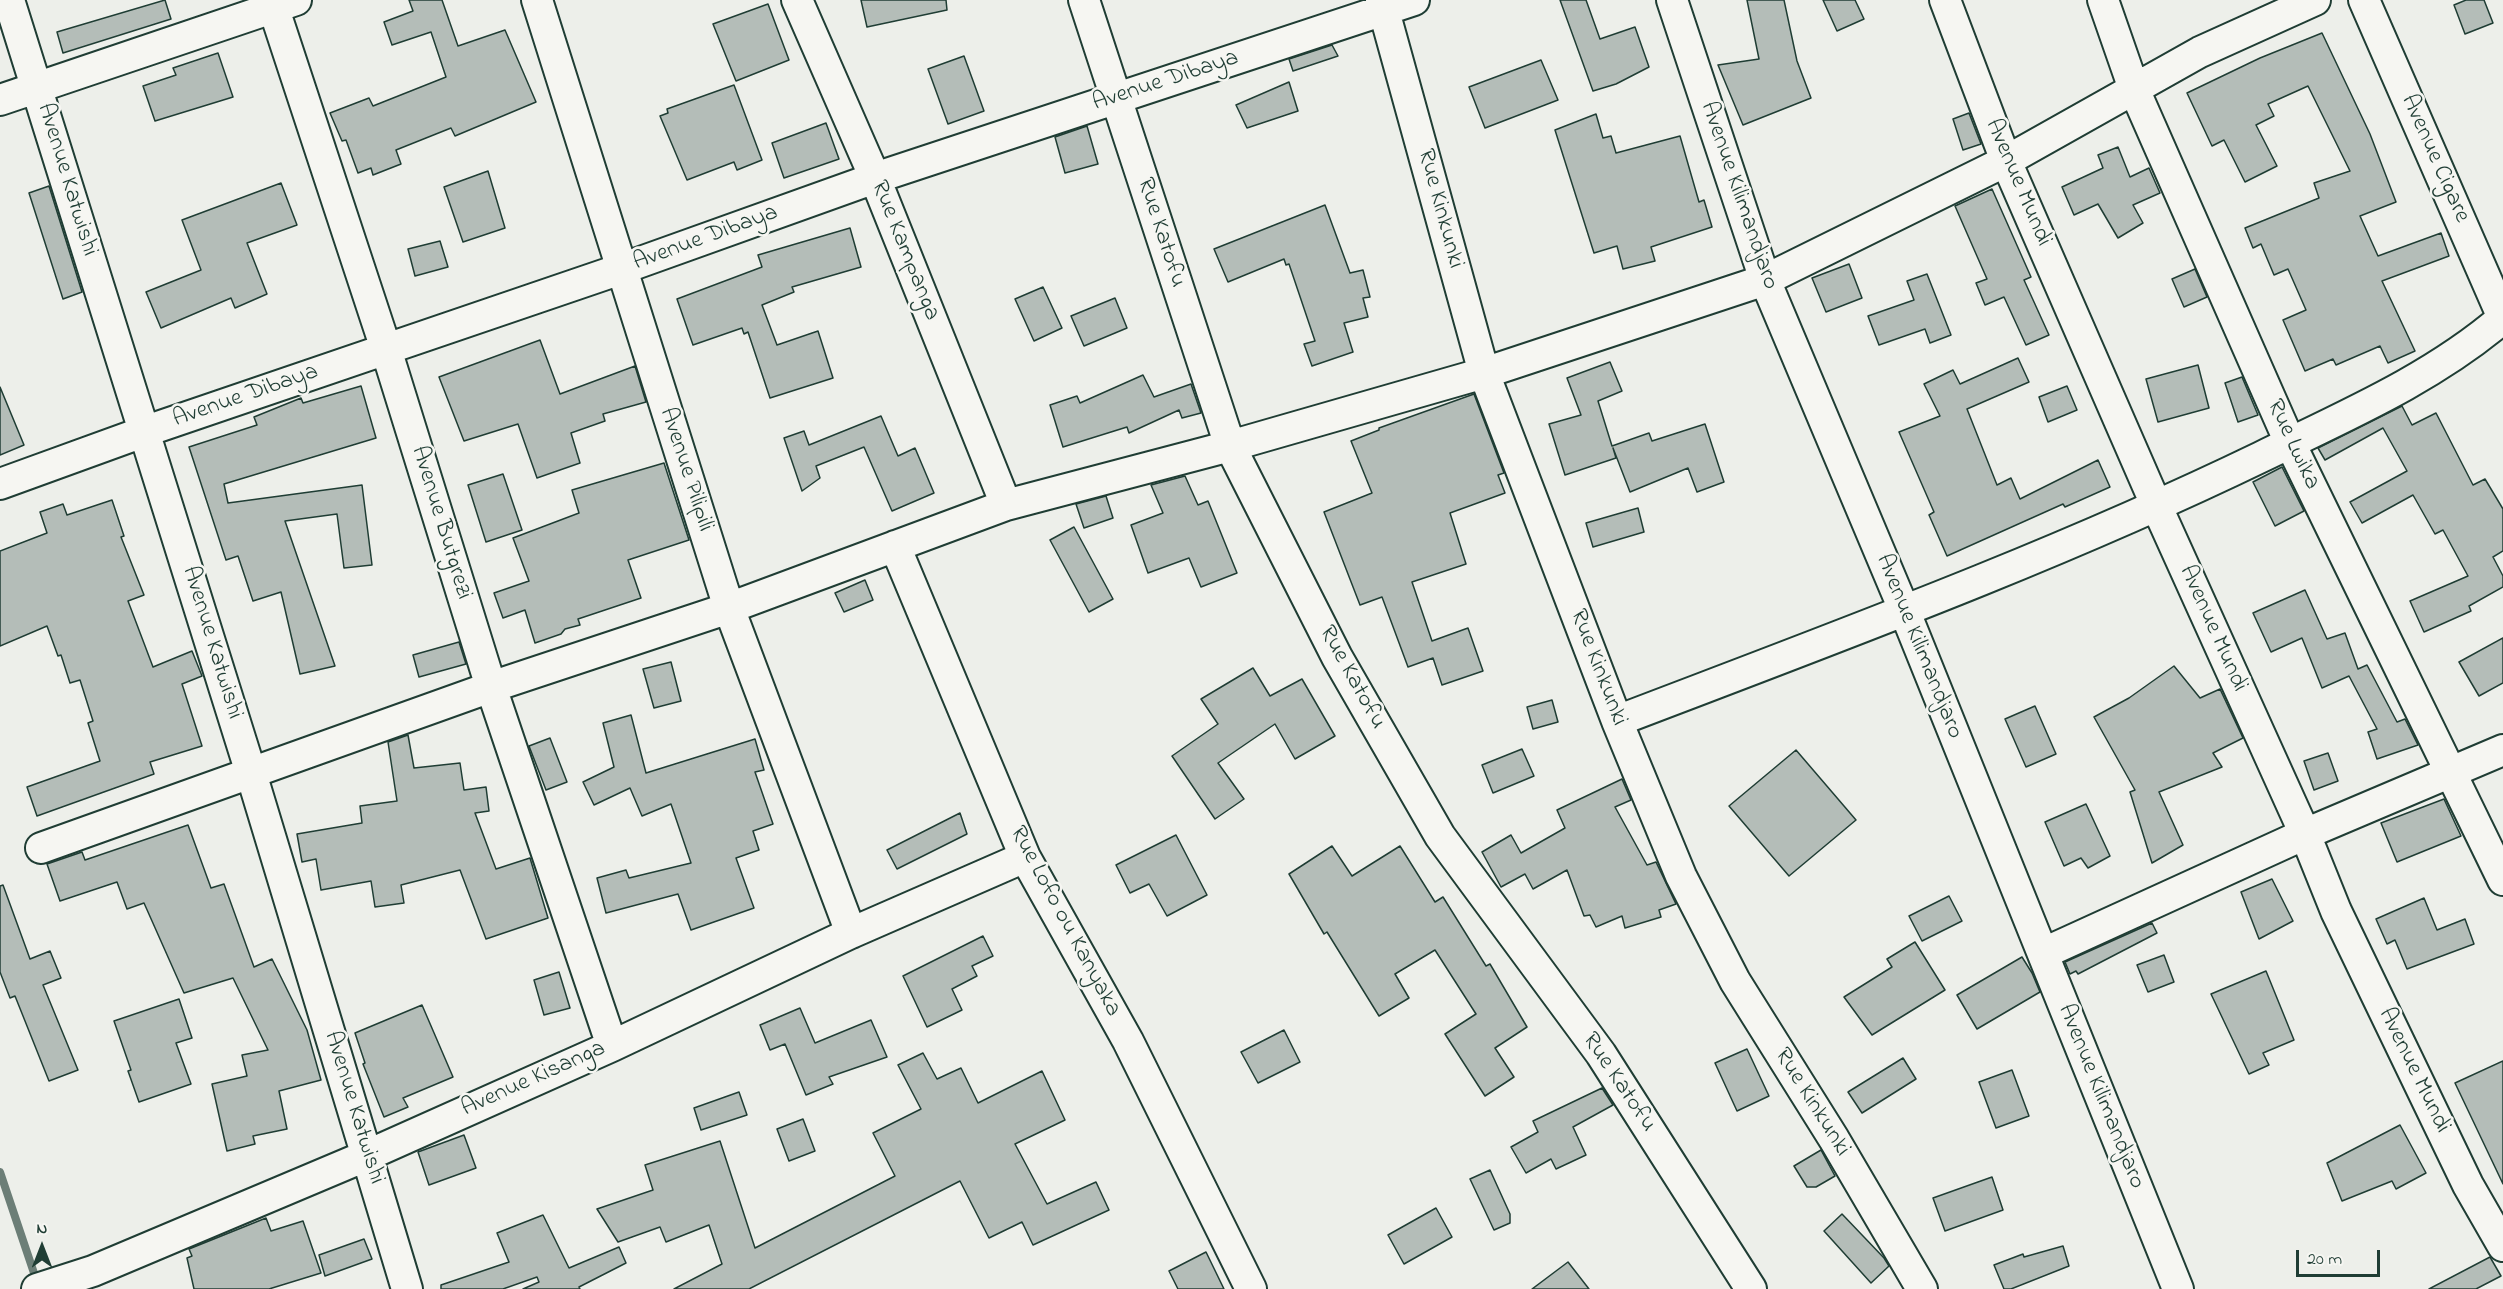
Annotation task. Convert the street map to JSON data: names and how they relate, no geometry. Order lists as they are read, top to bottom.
{
  "streets": {
    "street": [
      "Avenue Dibaya",
      "Avenue Cigare",
      "Avenue Katwishi",
      "Avenue Mundi",
      "Avenue Kilimandjaro",
      "Rue Kinkunki",
      "Rue Katofu",
      "Rue Kampanga",
      "Rue Lwika",
      "Avenue Pilipili",
      "Avenue Butgrezi",
      "Rue Lofo ou Kanyaka",
      "Avenue Kisanga"
    ]
  },
  "crossings": [
    ["Avenue Dibaya", "Avenue Katwishi"],
    ["Avenue Dibaya", "Rue Kinkunki"],
    ["Avenue Dibaya", "Rue Katofu"],
    ["Avenue Dibaya", "Rue Kampanga"],
    ["Avenue Dibaya", "Avenue Pilipili"],
    ["Avenue Dibaya", "Avenue Butgrezi"],
    ["Avenue Katwishi", "Avenue Kisanga"],
    ["Avenue Pilipili", "Avenue Kisanga"],
    ["Avenue Butgrezi", "Avenue Kisanga"],
    ["Rue Lofo ou Kanyaka", "Avenue Kisanga"]
  ],
  "scale_bar": "20 m",
  "north": "top"
}
